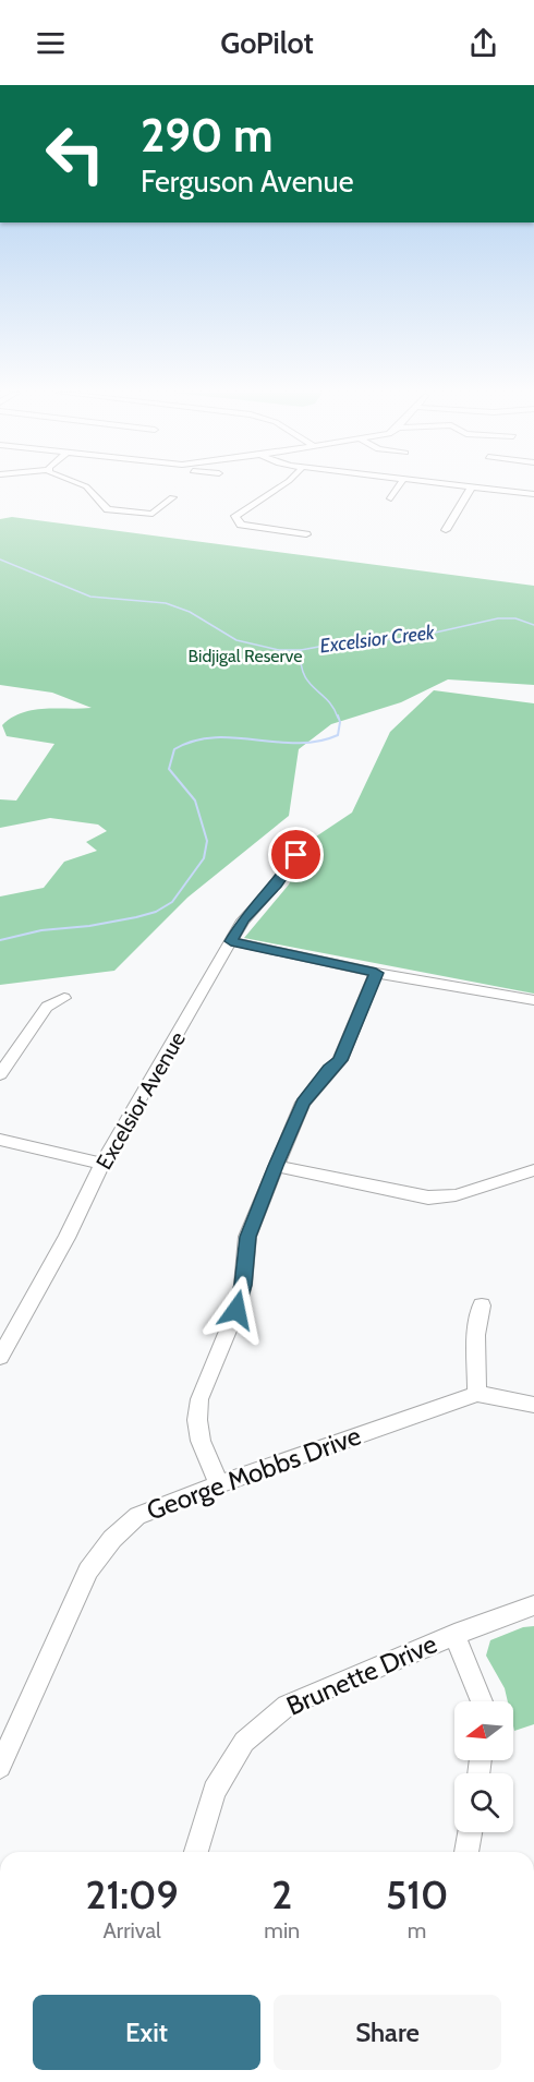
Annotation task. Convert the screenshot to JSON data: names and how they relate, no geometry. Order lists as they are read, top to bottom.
{
  "streets": {
    "street": ["Excelsior Avenue", "George Mobbs Drive", "Brunette Drive"]
  },
  "water": ["Excelsior Creek"],
  "parks": ["Bidjigal Reserve"],
  "north": "left",
  "page": {
    "header": "GoPilot",
    "turn": ["290 m", "Ferguson Avenue"],
    "eta": [
      "21:09",
      "Arrival",
      "2",
      "min",
      "510",
      "m"
    ],
    "buttons": ["Exit", "Share"]
  }
}
